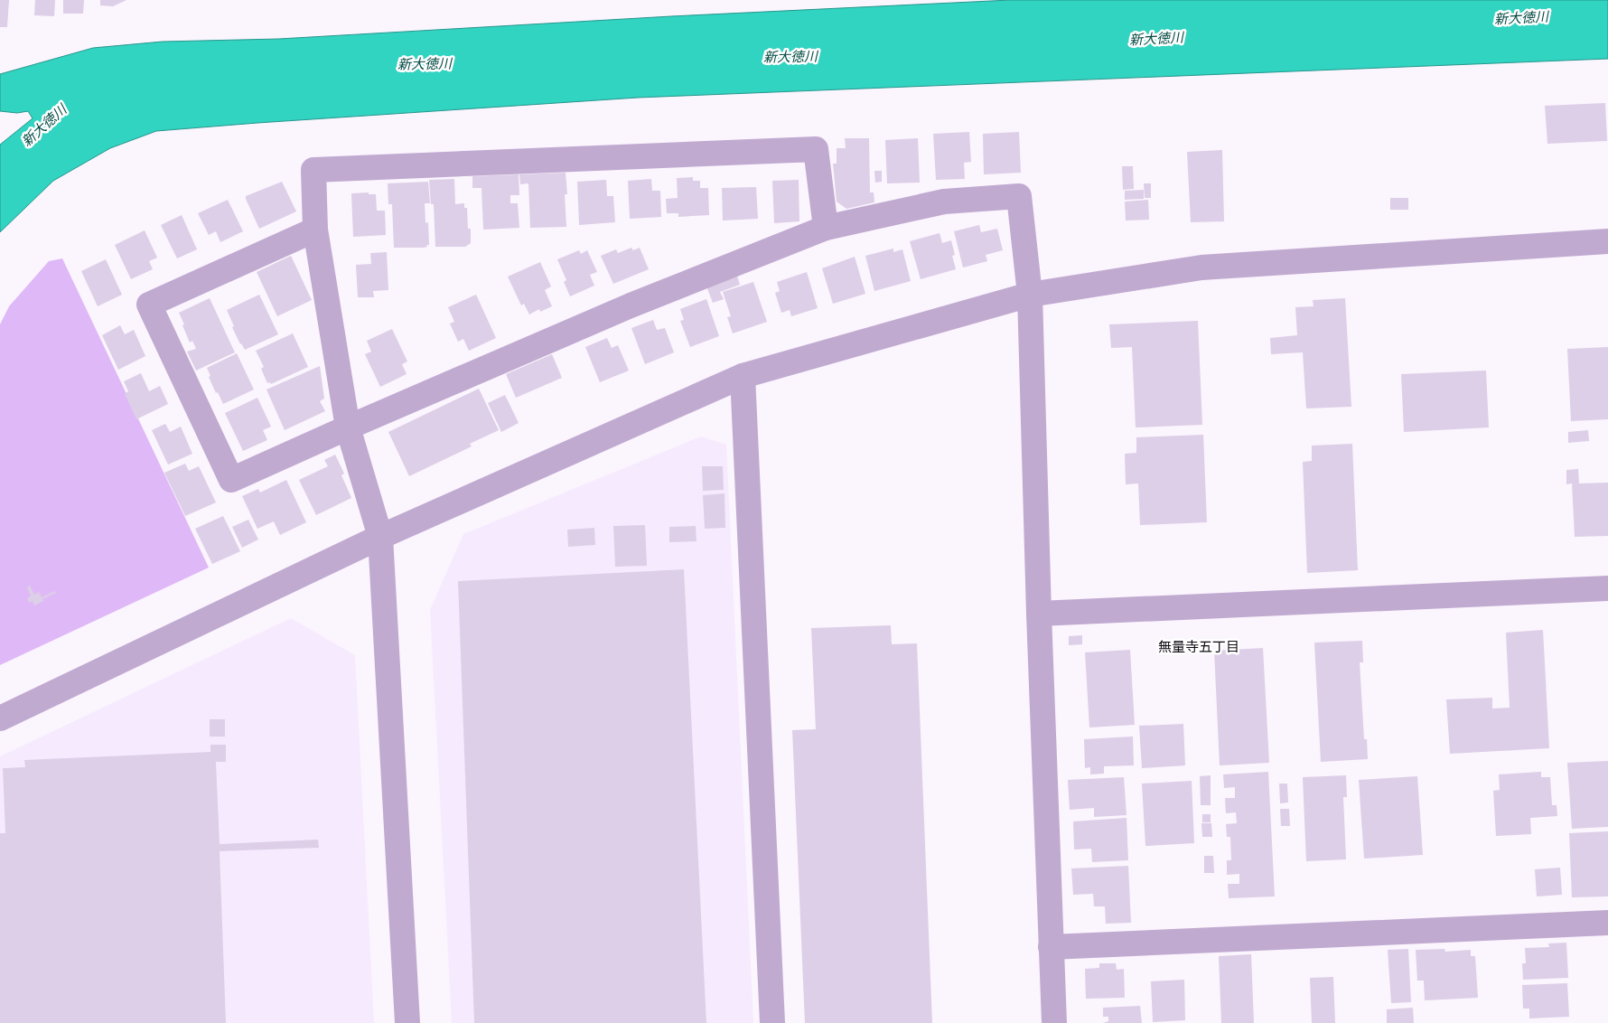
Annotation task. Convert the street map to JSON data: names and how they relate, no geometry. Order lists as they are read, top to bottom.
{
  "districts": ["無量寺五丁目"],
  "water": ["新大徳川"]
}
